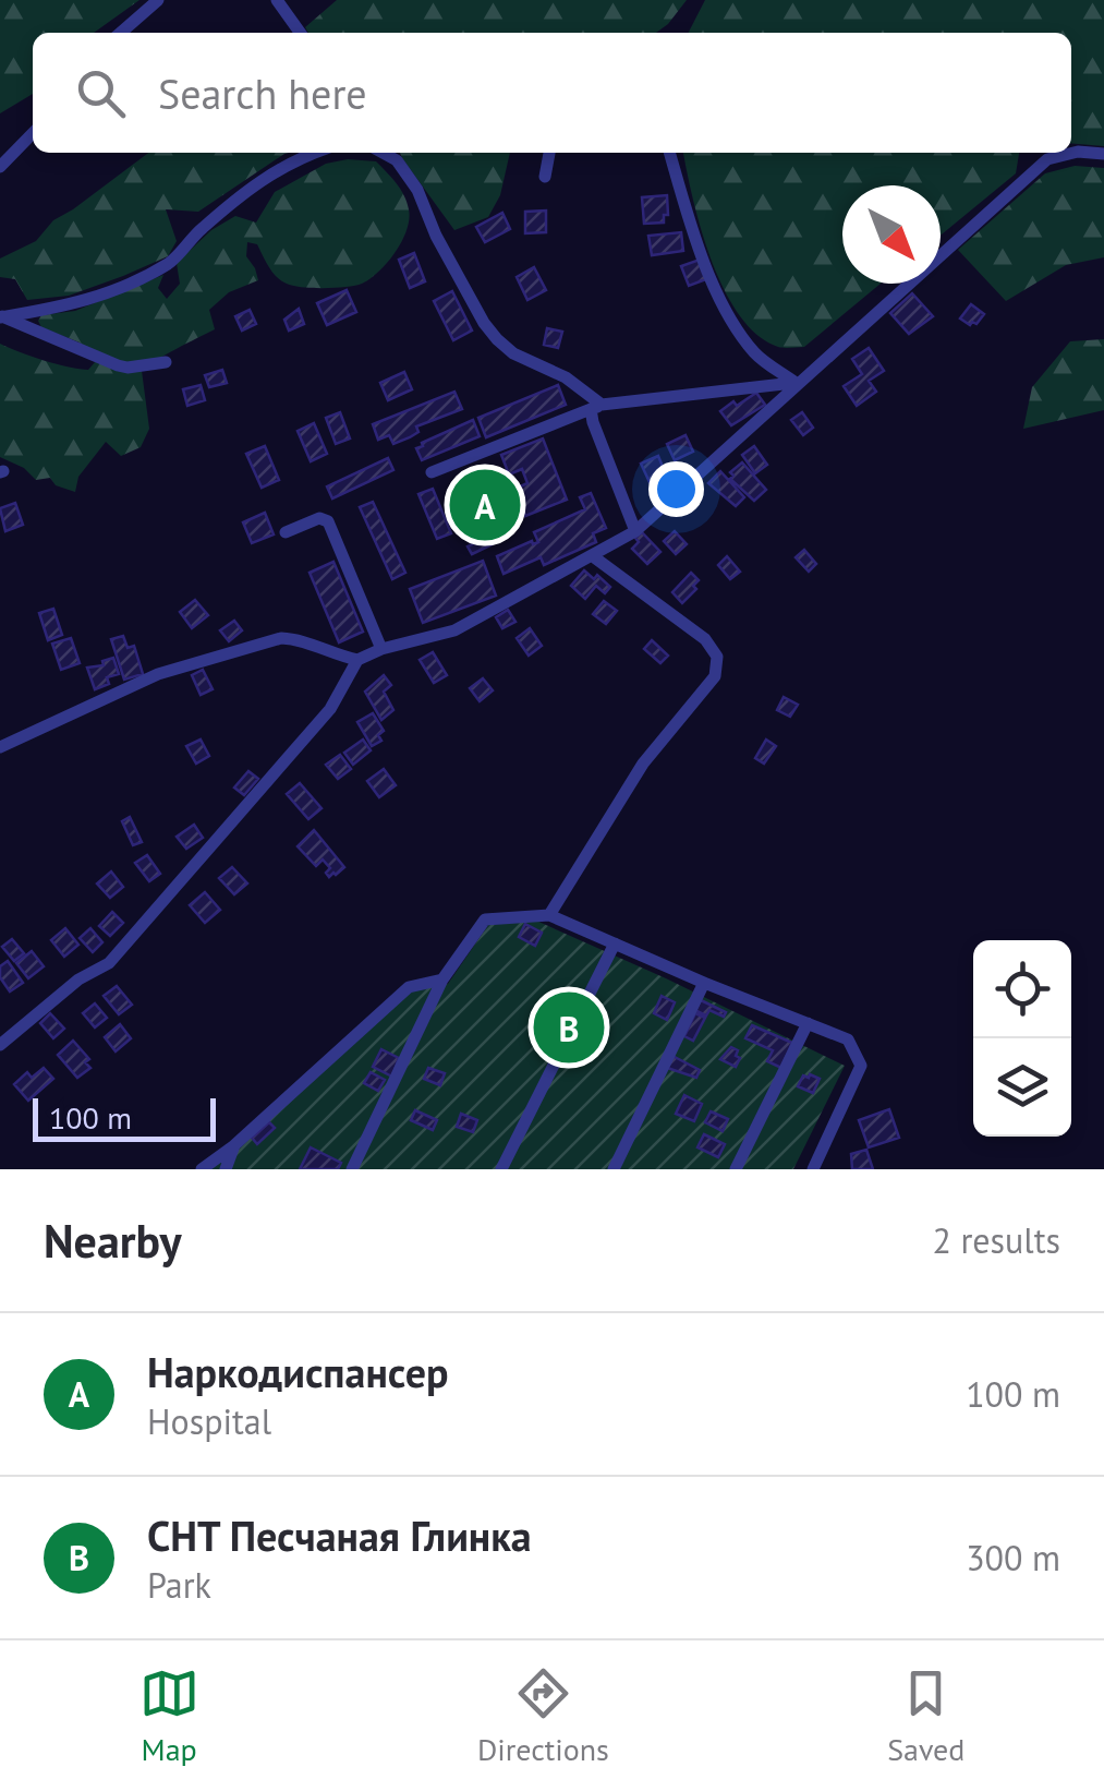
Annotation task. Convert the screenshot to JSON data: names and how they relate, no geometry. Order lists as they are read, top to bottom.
{
  "scale_bar": "100 m",
  "north": "bottom right",
  "page": {
    "search": "Search here",
    "pins": ["A", "B"],
    "scale": "100 m",
    "heading": ["Nearby", "2 results"],
    "list": [
      {
        "mark": "A",
        "name": "Наркодиспансер",
        "note": "Hospital",
        "value": "100 m"
      },
      {
        "mark": "B",
        "name": "СНТ Песчаная Глинка",
        "note": "Park",
        "value": "300 m"
      }
    ],
    "nav": ["Map", "Directions", "Saved"]
  }
}
